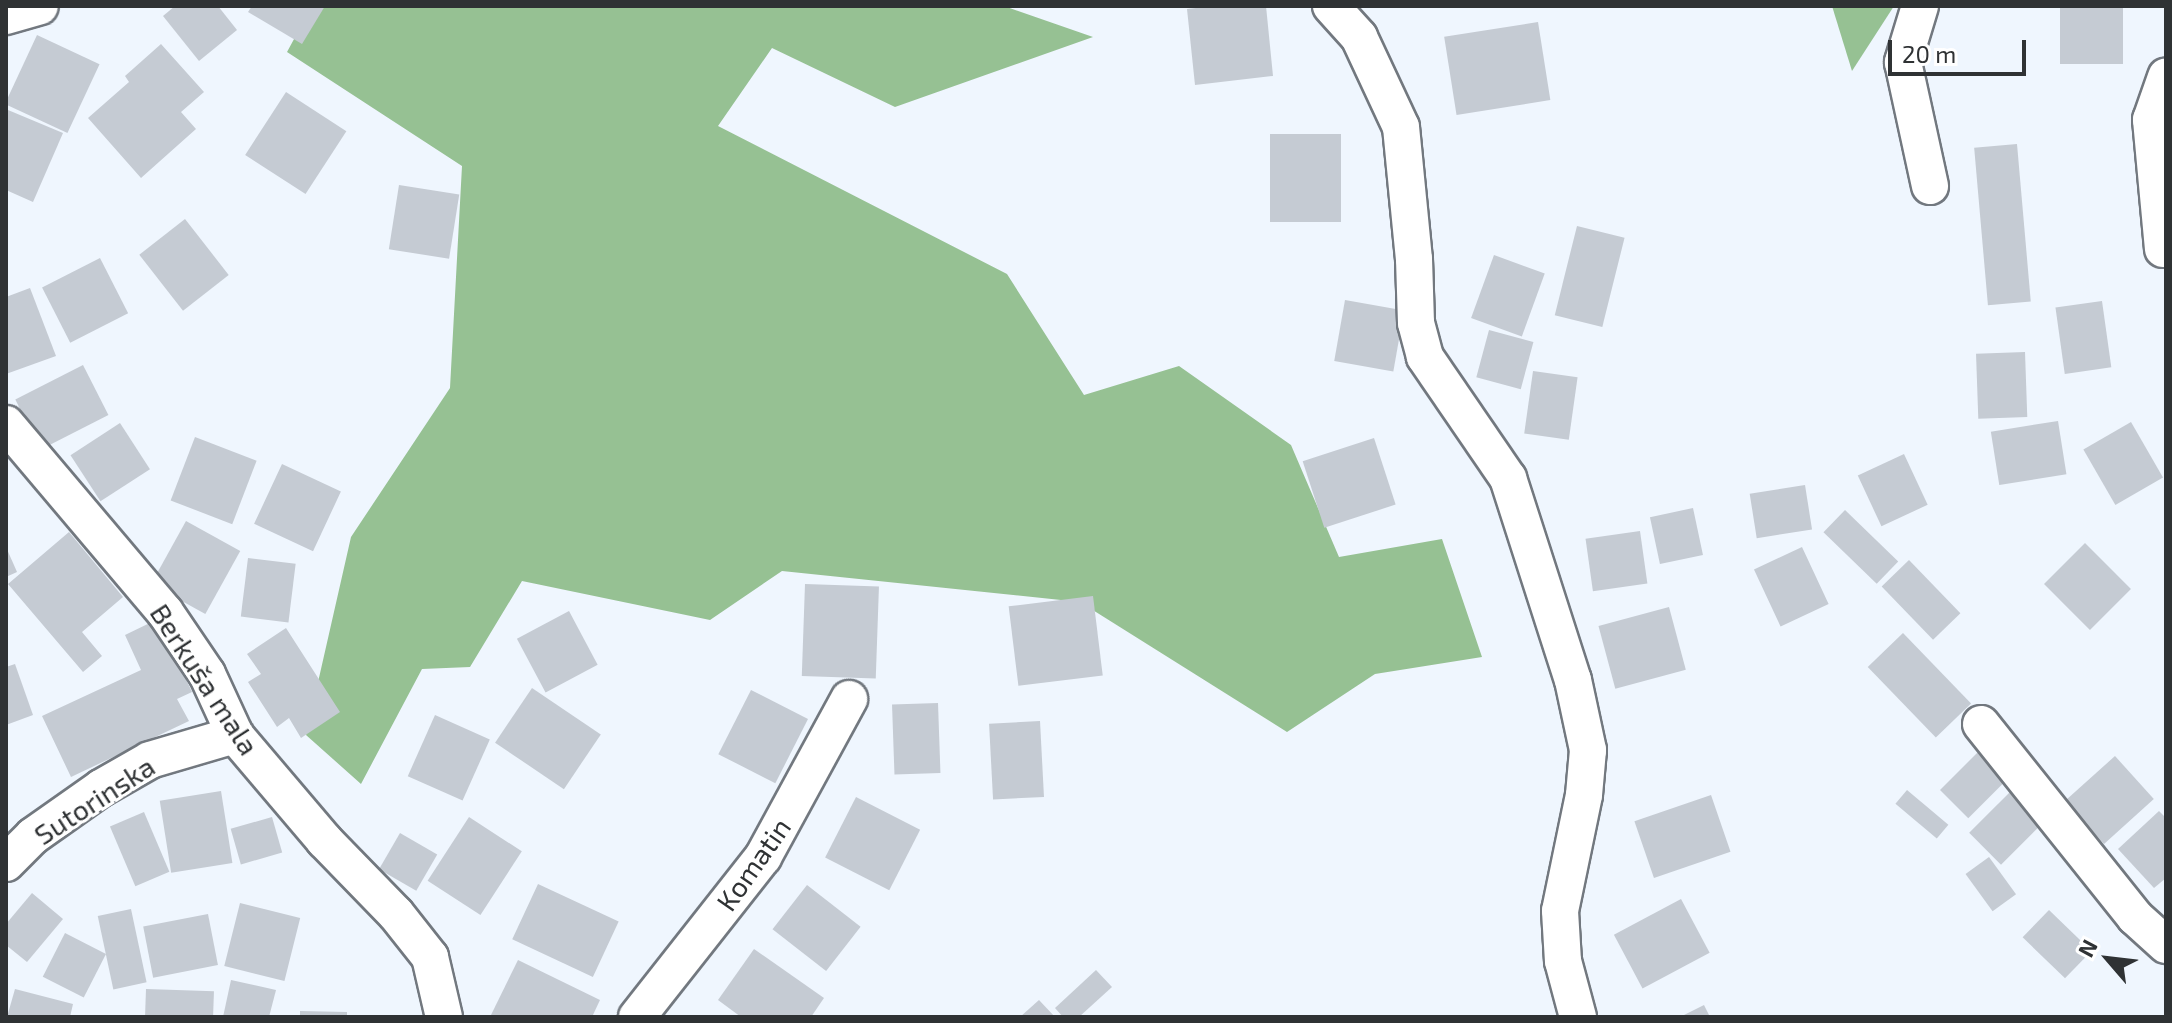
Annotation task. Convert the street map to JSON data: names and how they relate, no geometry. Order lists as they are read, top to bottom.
{
  "streets": {
    "street": ["Berkuša mala", "Sutorinska", "Komatin"]
  },
  "crossings": [
    ["Berkuša mala", "Sutorinska"]
  ],
  "scale_bar": "20 m",
  "north": "top left"
}
